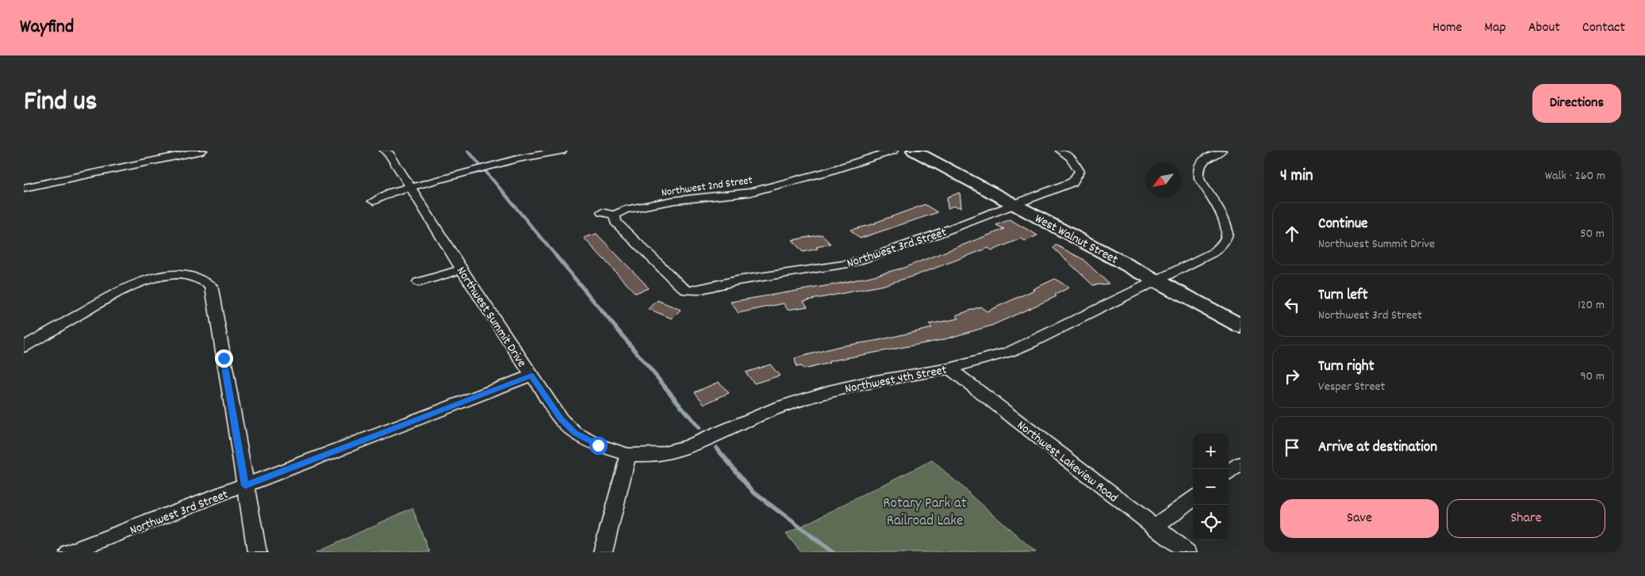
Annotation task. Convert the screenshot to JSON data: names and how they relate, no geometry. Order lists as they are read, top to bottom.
{
  "streets": {
    "street": [
      "Northwest 2nd Street",
      "West Walnut Street",
      "Northwest 3rd Street",
      "Northwest Summit Drive",
      "Northwest 4th Street",
      "Northwest Lakeview Road"
    ]
  },
  "crossings": [
    ["Northwest 2nd Street", "Northwest 3rd Street"],
    ["West Walnut Street", "Northwest 3rd Street"],
    ["West Walnut Street", "Northwest 4th Street"],
    ["Northwest 3rd Street", "Northwest Summit Drive"],
    ["Northwest Summit Drive", "Northwest 4th Street"],
    ["Northwest 4th Street", "Northwest Lakeview Road"]
  ],
  "parks": ["Rotary Park at Railroad Lake"],
  "north": "bottom left",
  "page": {
    "header": "Wayfind",
    "nav": [
      "Home",
      "Map",
      "About",
      "Contact"
    ],
    "title": "Find us",
    "buttons": [
      "Directions",
      ["Save", "Share"]
    ],
    "heading": ["4 min", "Walk · 260 m"],
    "list": [
      ["Continue", "Northwest Summit Drive", "50 m"],
      ["Turn left", "Northwest 3rd Street", "120 m"],
      ["Turn right", "Vesper Street", "90 m"],
      "Arrive at destination"
    ],
    "map_buttons": ["+", "−"]
  }
}
